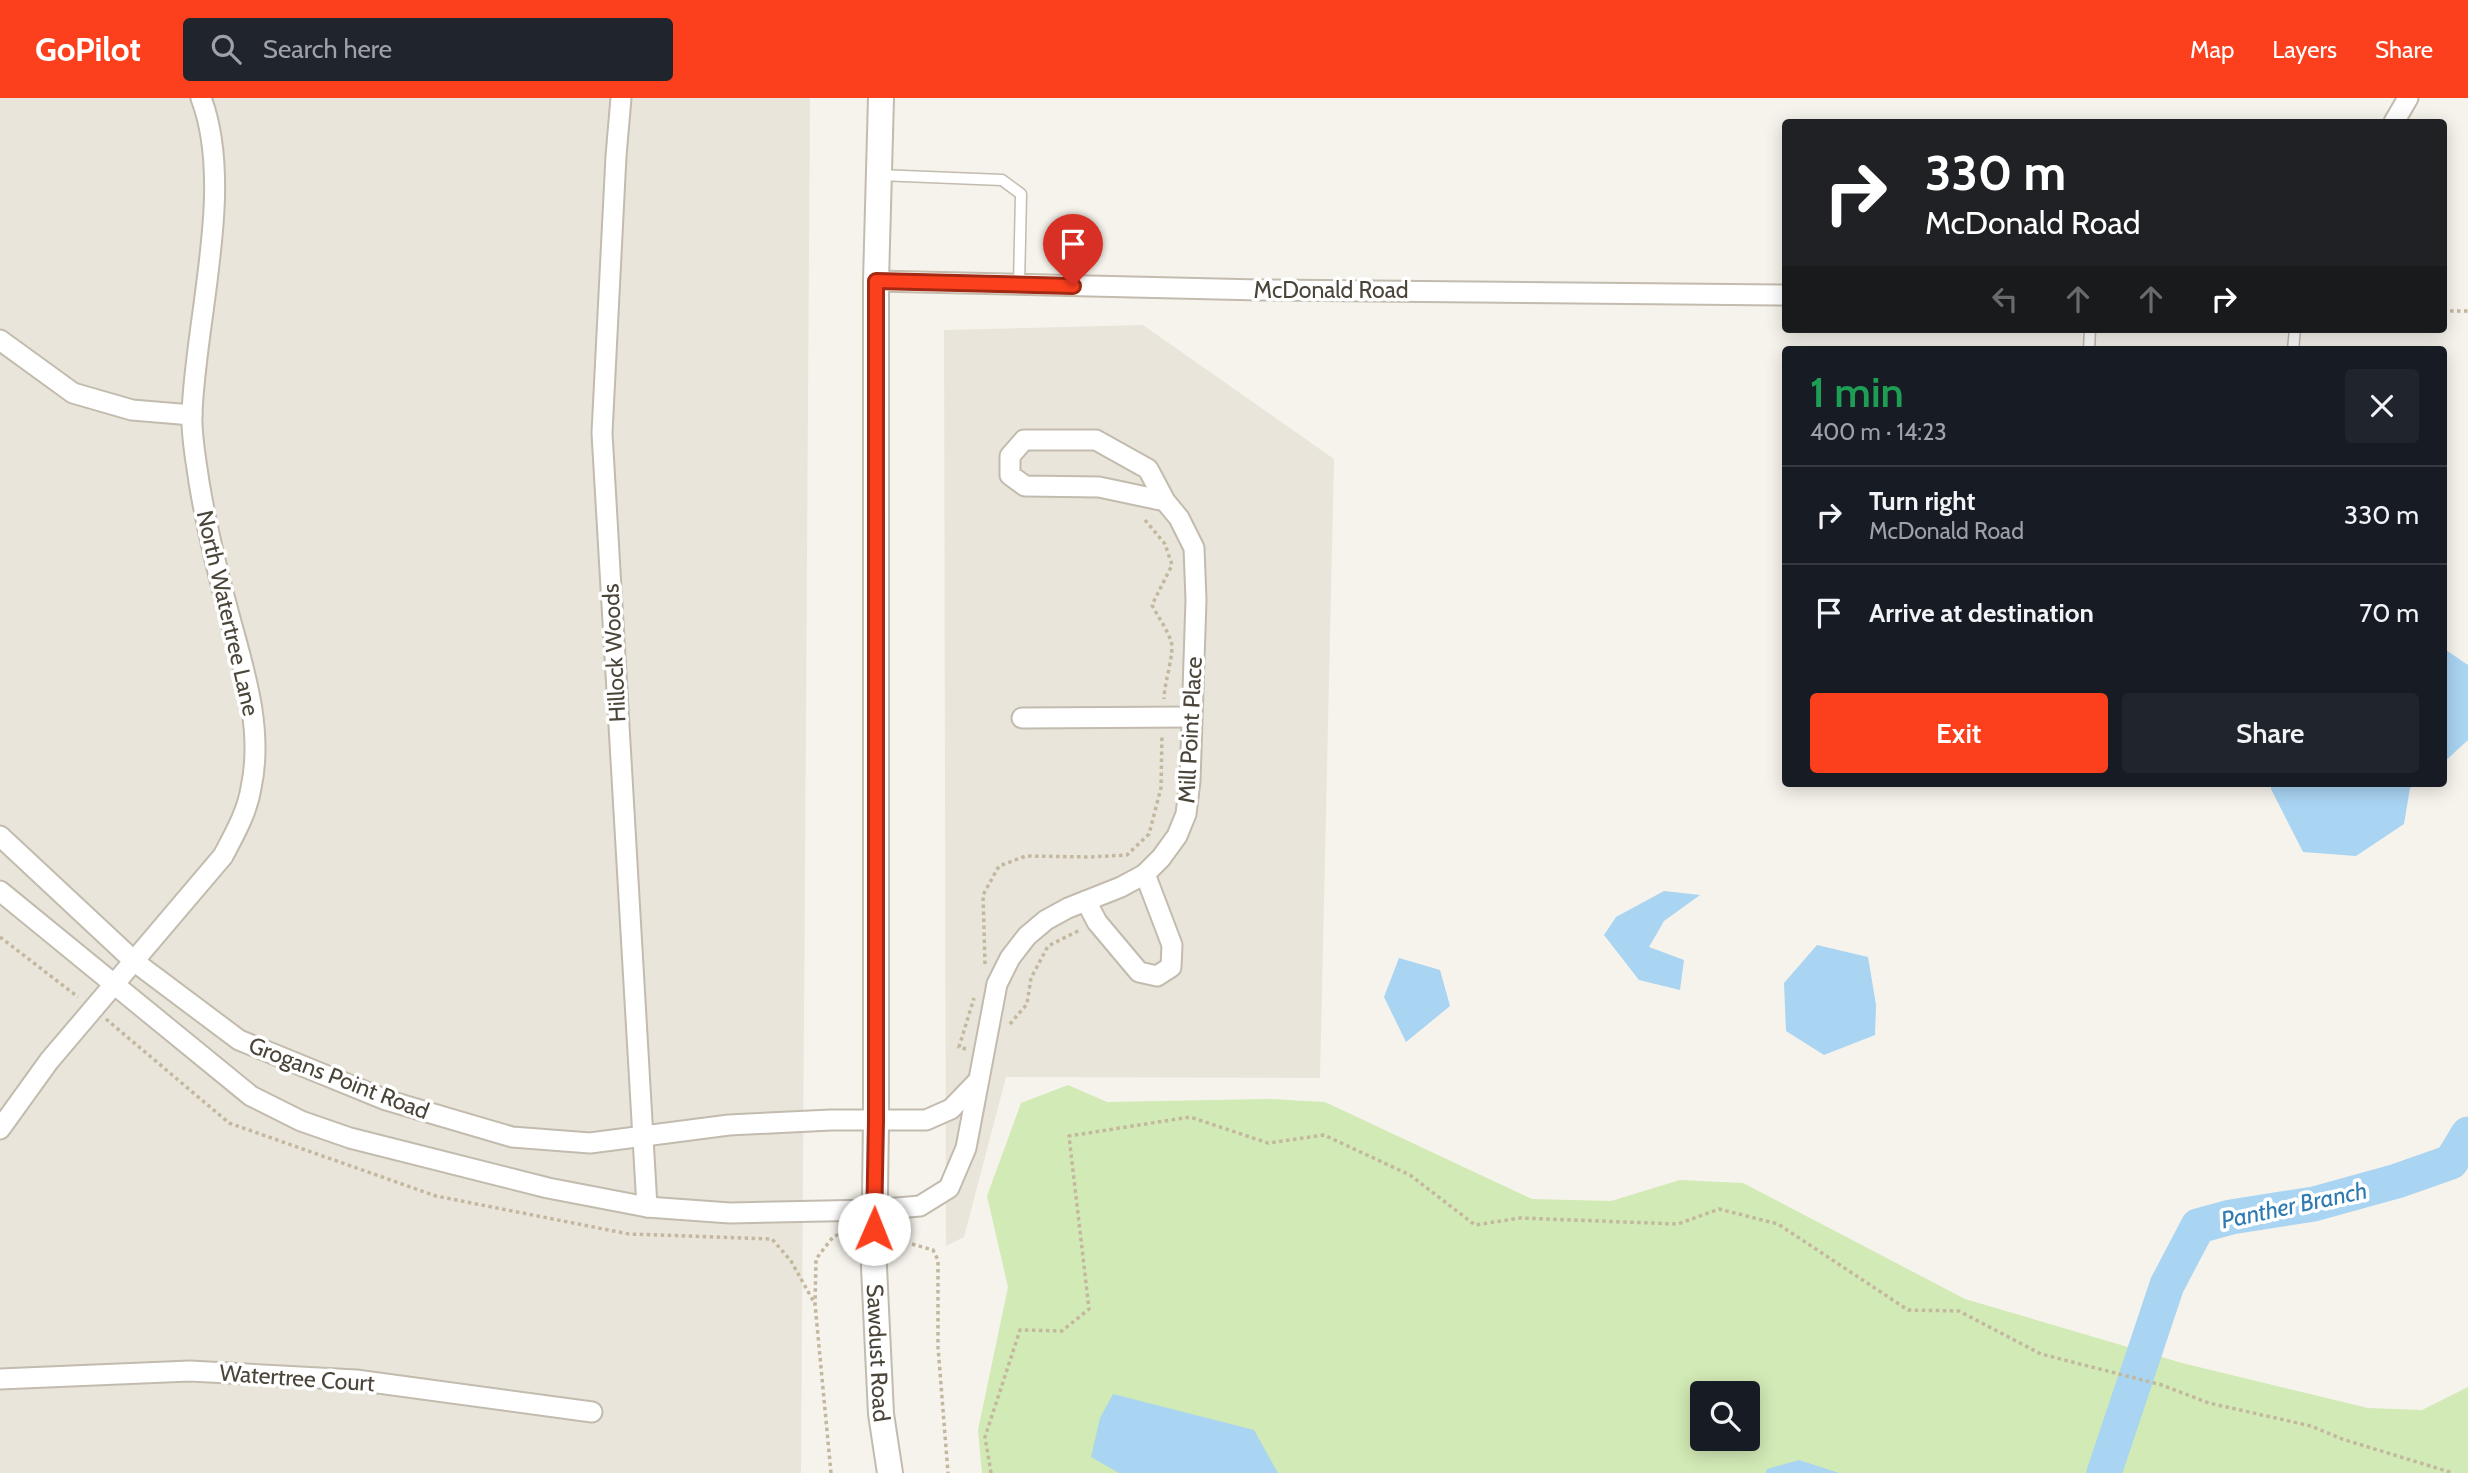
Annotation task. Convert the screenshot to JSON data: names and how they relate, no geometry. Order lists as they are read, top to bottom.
{
  "streets": {
    "street": [
      "McDonald Road",
      "North Watertree Lane",
      "Hillock Woods",
      "Mill Point Place",
      "Grogans Point Road",
      "Sawdust Road",
      "Watertree Court"
    ]
  },
  "crossings": [
    ["McDonald Road", "Sawdust Road"],
    ["North Watertree Lane", "Grogans Point Road"],
    ["Hillock Woods", "Grogans Point Road"],
    ["Mill Point Place", "Grogans Point Road"],
    ["Mill Point Place", "Sawdust Road"],
    ["Grogans Point Road", "Sawdust Road"]
  ],
  "water": ["Panther Branch"],
  "page": {
    "header": "GoPilot",
    "search": "Search here",
    "nav": ["Map", "Layers", "Share"],
    "turn": ["330 m", "McDonald Road"],
    "heading": ["1 min", "400 m · 14:23"],
    "list": [
      {
        "name": "Turn right",
        "note": "McDonald Road",
        "value": "330 m"
      },
      {
        "name": "Arrive at destination",
        "value": "70 m"
      }
    ],
    "buttons": ["Exit", "Share"]
  }
}
